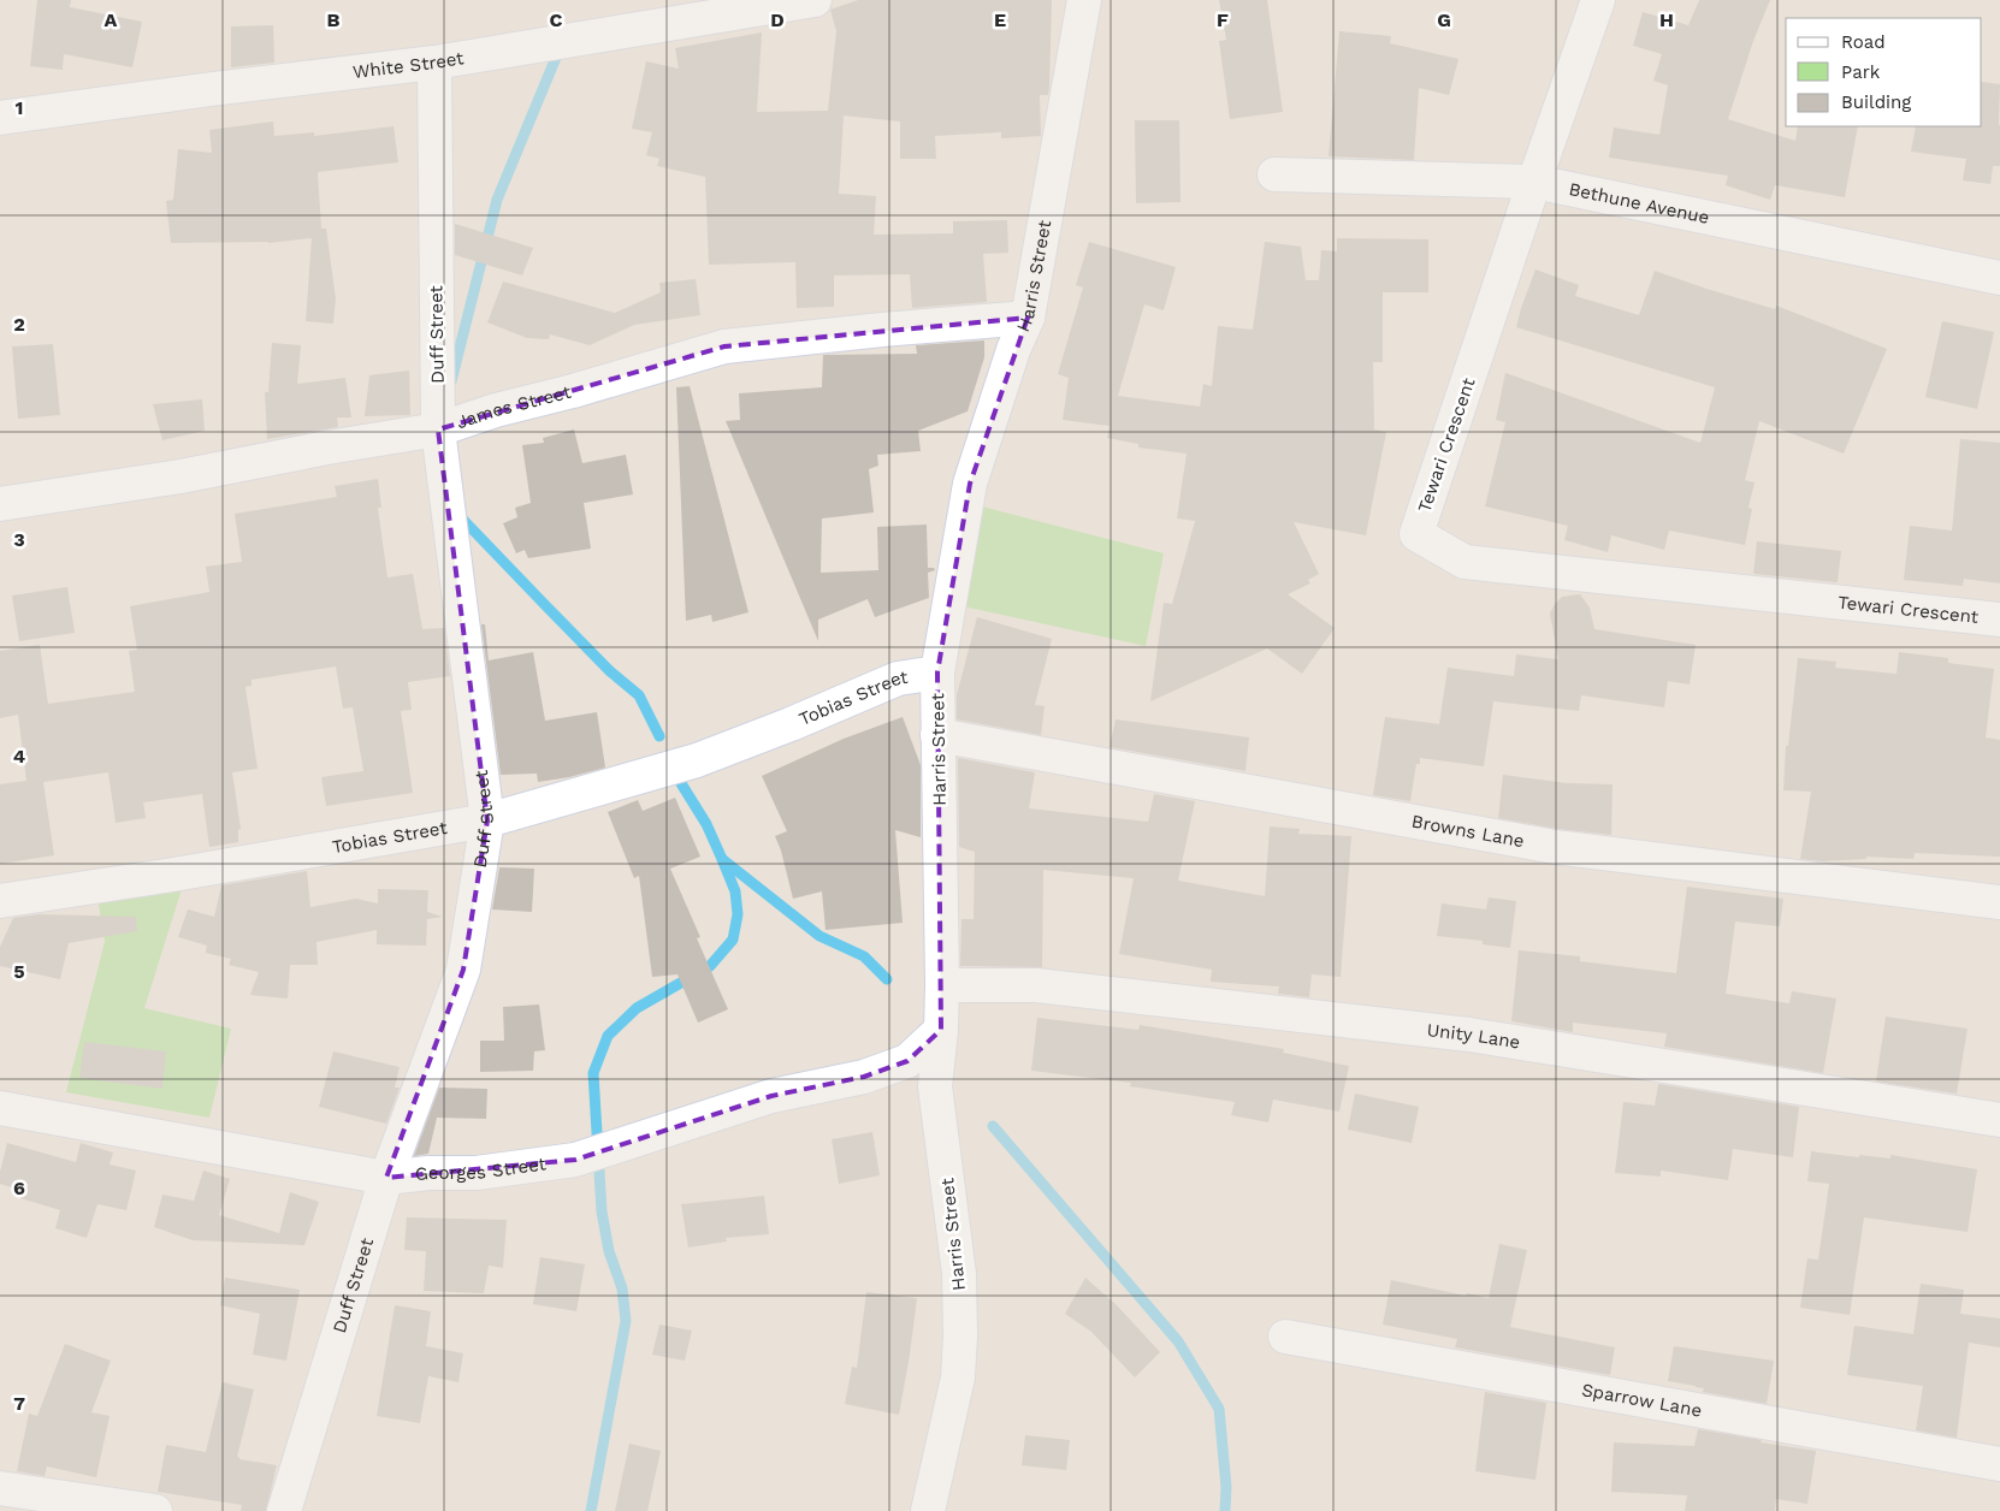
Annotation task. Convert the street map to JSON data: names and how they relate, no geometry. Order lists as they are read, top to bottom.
{
  "streets": {
    "street": [
      "White Street",
      "Bethune Avenue",
      "Harris Street",
      "Duff Street",
      "James Street",
      "Tewari Crescent",
      "Tobias Street",
      "Browns Lane",
      "Unity Lane",
      "Georges Street",
      "Sparrow Lane"
    ]
  },
  "crossings": [
    ["White Street", "Duff Street"],
    ["Bethune Avenue", "Tewari Crescent"],
    ["Harris Street", "James Street"],
    ["Harris Street", "Tobias Street"],
    ["Harris Street", "Browns Lane"],
    ["Harris Street", "Unity Lane"],
    ["Harris Street", "Georges Street"],
    ["Duff Street", "James Street"],
    ["Duff Street", "Tobias Street"],
    ["Duff Street", "Georges Street"]
  ],
  "legend": ["Road", "Park", "Building"],
  "grid": {
    "columns": [
      "A",
      "B",
      "C",
      "D",
      "E",
      "F",
      "G",
      "H"
    ],
    "rows": [
      "1",
      "2",
      "3",
      "4",
      "5",
      "6",
      "7"
    ]
  }
}
